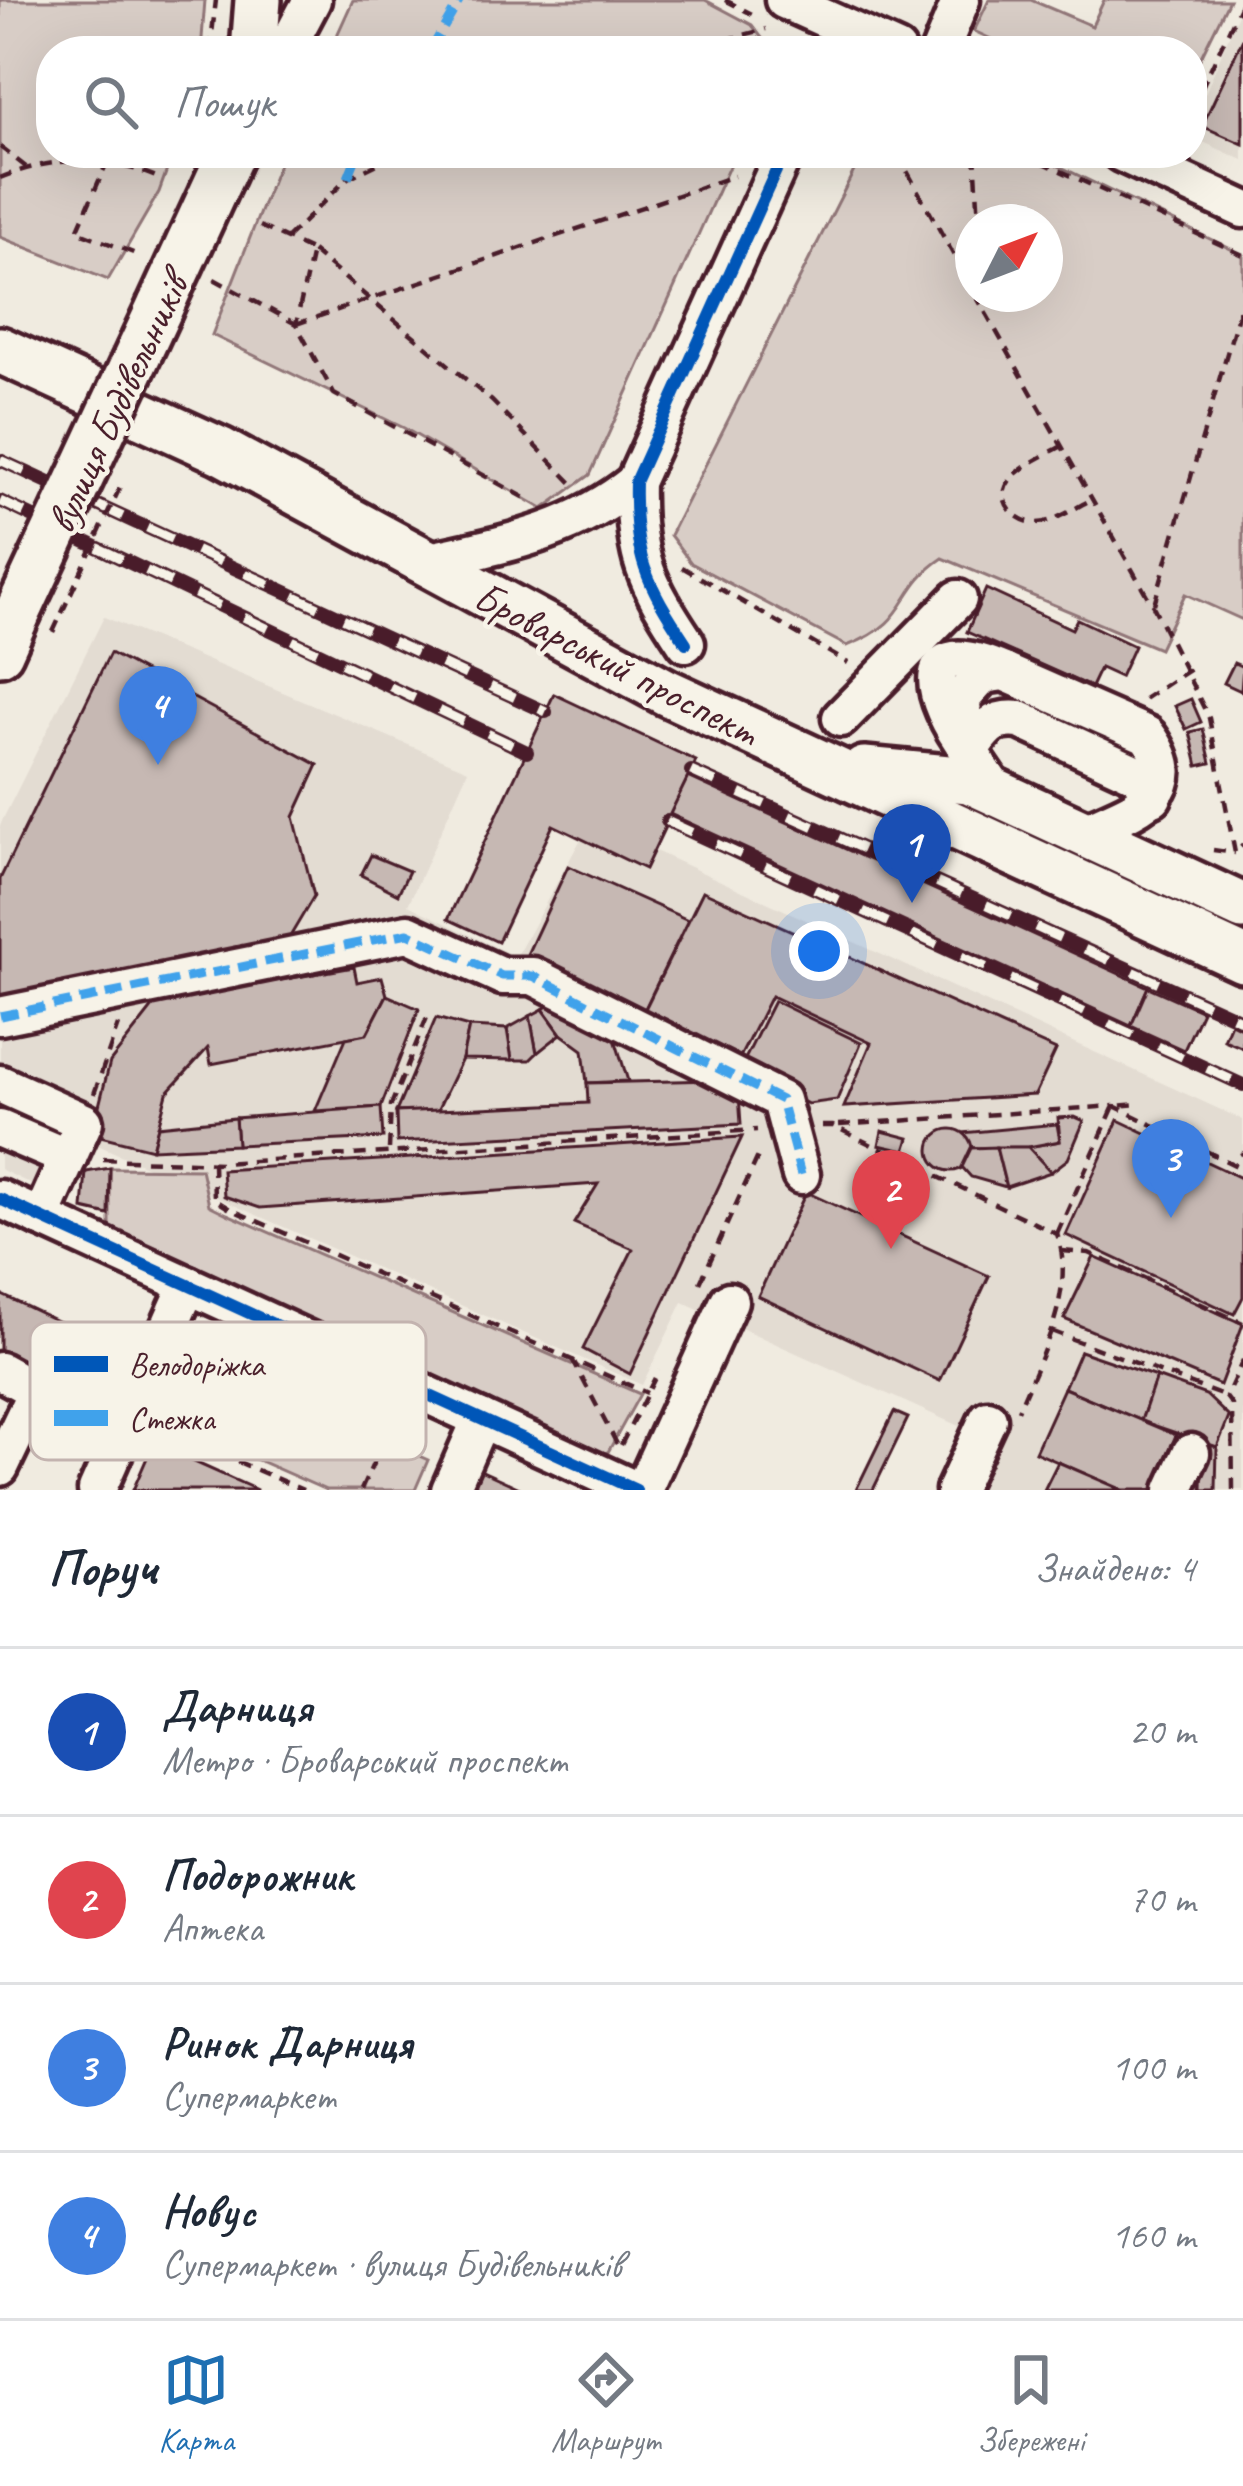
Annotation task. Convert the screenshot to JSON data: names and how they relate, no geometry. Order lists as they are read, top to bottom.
{
  "streets": {
    "main road": ["вулиця Будівельників", "Броварський проспект"]
  },
  "legend": ["Велодоріжка", "Стежка"],
  "north": "top right",
  "page": {
    "search": "Пошук",
    "pins": [
      "4",
      "1",
      "3",
      "2"
    ],
    "heading": ["Поруч", "Знайдено: 4"],
    "list": [
      {
        "mark": "1",
        "name": "Дарниця",
        "note": "Метро · Броварський проспект",
        "value": "20 m"
      },
      {
        "mark": "2",
        "name": "Подорожник",
        "note": "Аптека",
        "value": "70 m"
      },
      {
        "mark": "3",
        "name": "Ринок Дарниця",
        "note": "Супермаркет",
        "value": "100 m"
      },
      {
        "mark": "4",
        "name": "Новус",
        "note": "Супермаркет · вулиця Будівельників",
        "value": "160 m"
      }
    ],
    "nav": ["Карта", "Маршрут", "Збережені"]
  }
}
